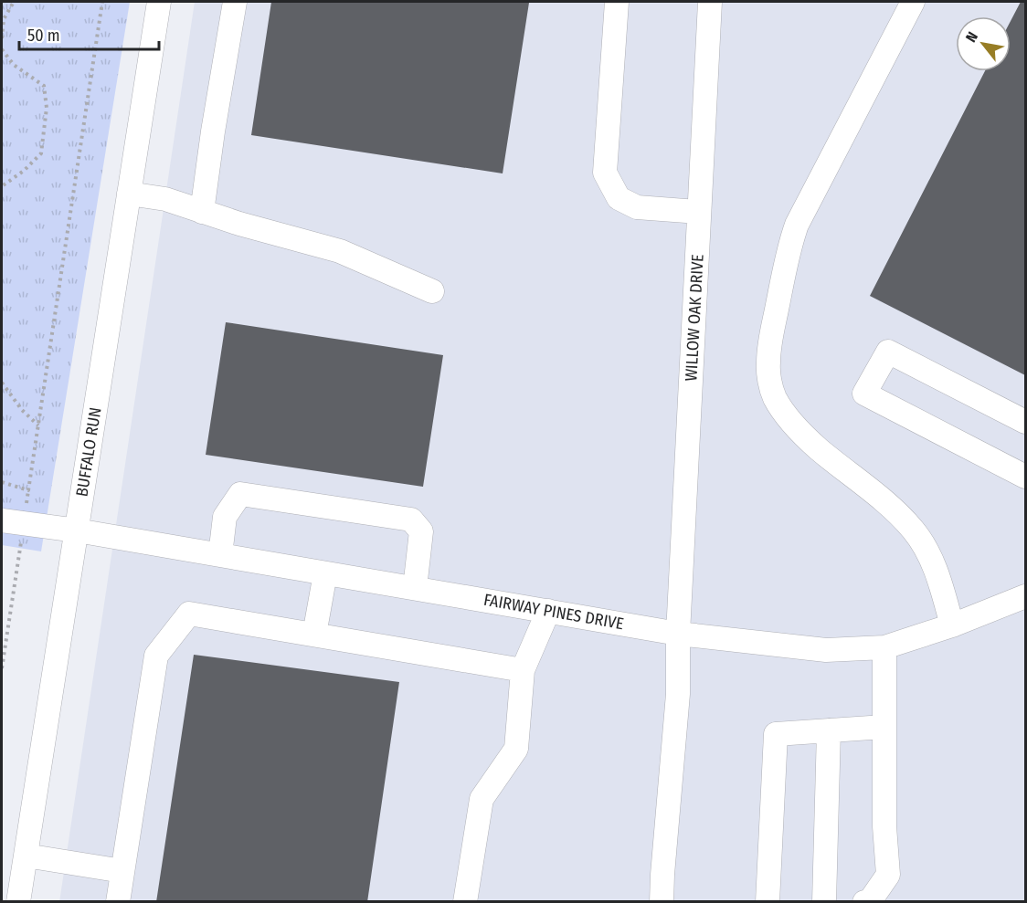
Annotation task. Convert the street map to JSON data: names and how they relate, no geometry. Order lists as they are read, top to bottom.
{
  "streets": {
    "street": ["WILLOW OAK DRIVE", "BUFFALO RUN", "FAIRWAY PINES DRIVE"]
  },
  "crossings": [
    ["WILLOW OAK DRIVE", "FAIRWAY PINES DRIVE"],
    ["BUFFALO RUN", "FAIRWAY PINES DRIVE"]
  ],
  "scale_bar": "50 m",
  "north": "top left"
}
